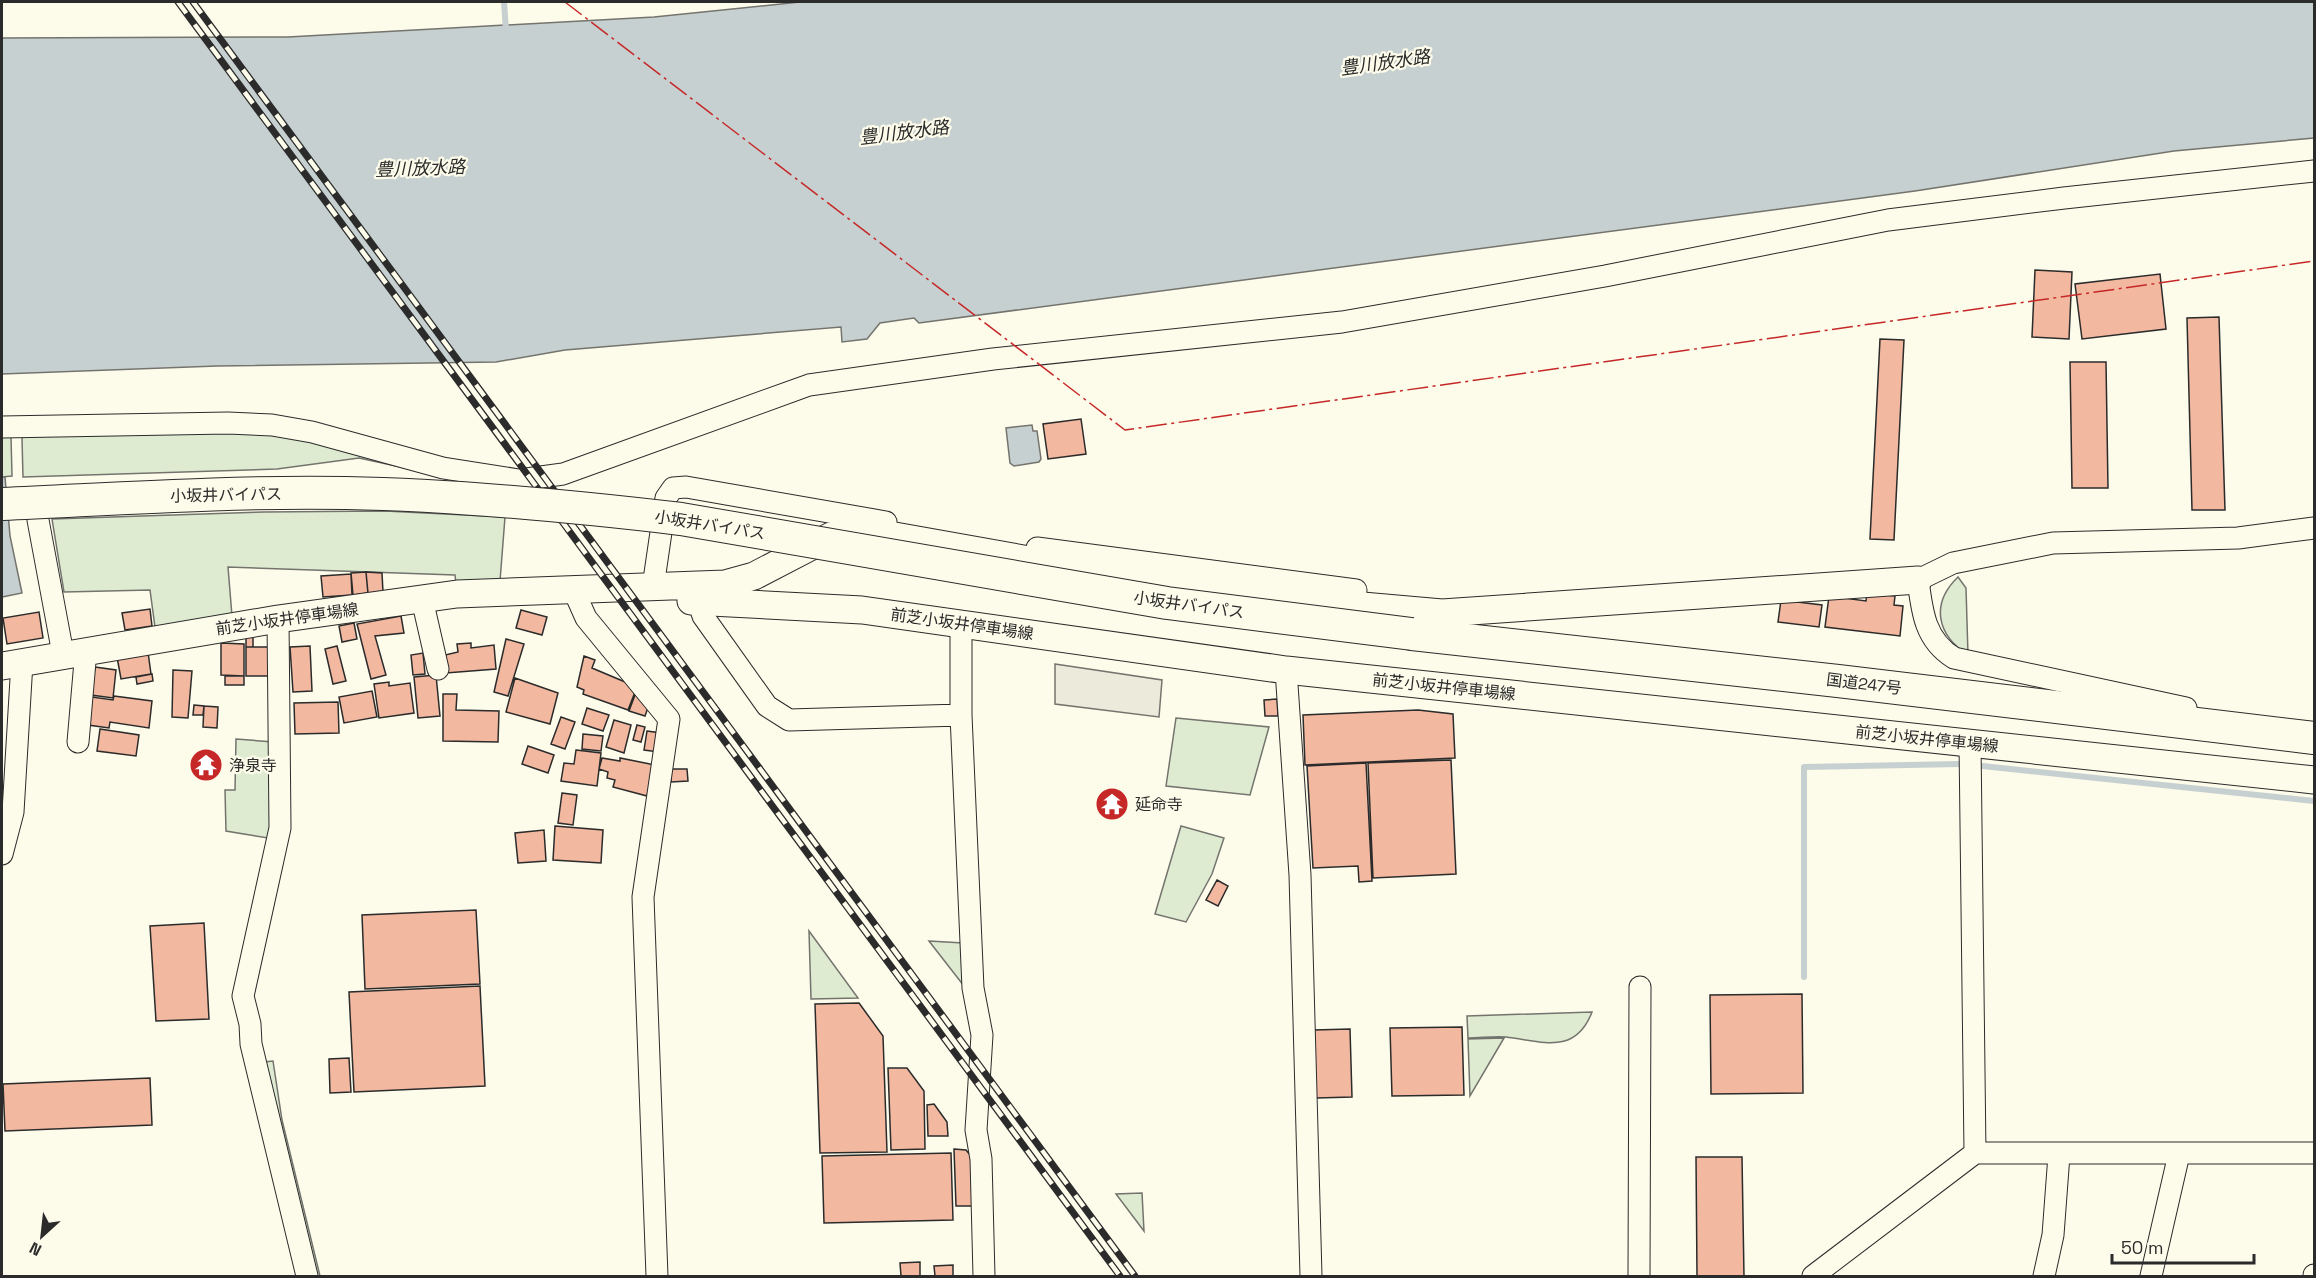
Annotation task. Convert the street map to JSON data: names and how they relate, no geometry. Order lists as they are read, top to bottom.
{
  "streets": {
    "highway": ["小坂井バイパス", "国道247号"],
    "main road": ["前芝小坂井停車場線"]
  },
  "crossings": [
    ["小坂井バイパス", "国道247号"]
  ],
  "water": ["豊川放水路"],
  "places": {
    "temple": ["浄泉寺", "延命寺"]
  },
  "scale_bar": "50 m",
  "north": "bottom left"
}
